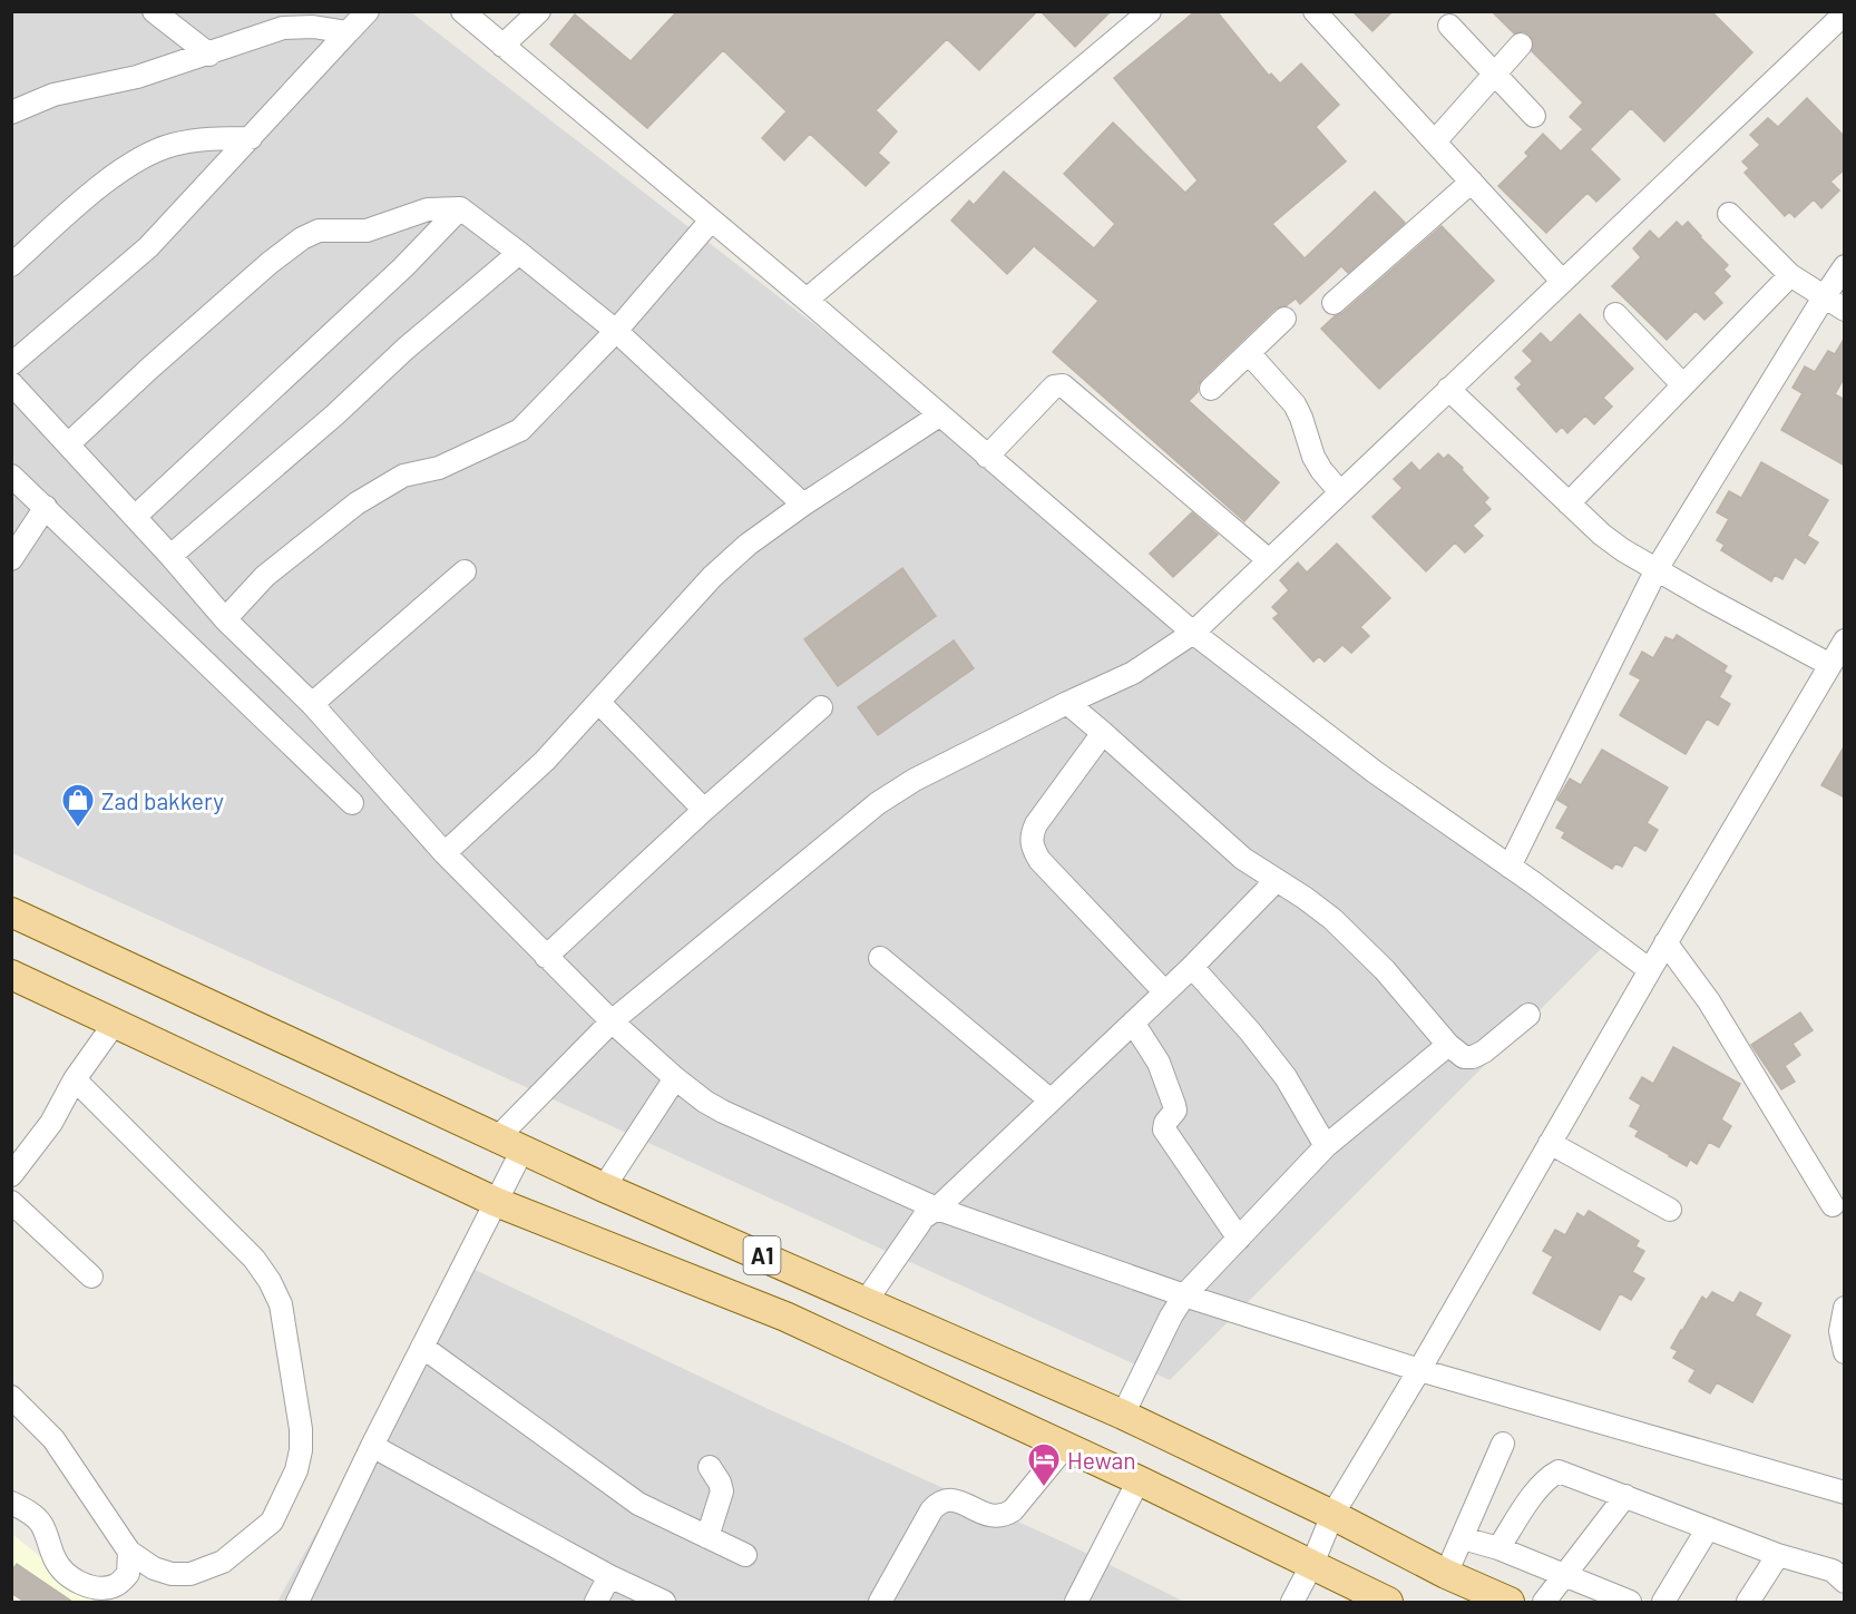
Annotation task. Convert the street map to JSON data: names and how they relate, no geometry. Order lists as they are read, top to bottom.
{
  "streets": {
    "main road": ["A1"]
  },
  "places": {
    "shop": ["Zad bakkery"],
    "hotel": ["Hewan"]
  }
}
